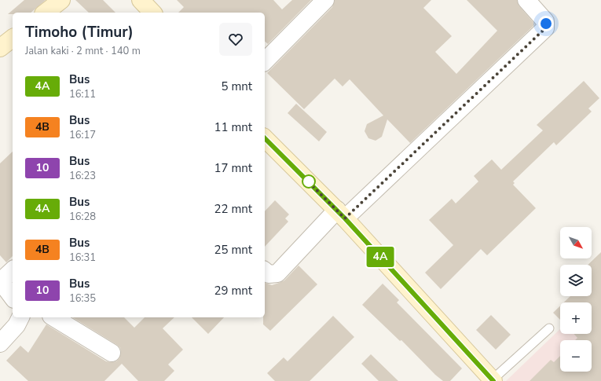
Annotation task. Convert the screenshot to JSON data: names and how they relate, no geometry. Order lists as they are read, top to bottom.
{
  "lines": ["bus line 4A"],
  "north": "bottom right",
  "page": {
    "on_map": "4A",
    "heading": ["Timoho (Timur)", "Jalan kaki · 2 mnt · 140 m"],
    "list": [
      {
        "mark": "4A",
        "name": "Bus",
        "note": "16:11",
        "value": "5 mnt"
      },
      {
        "mark": "4B",
        "name": "Bus",
        "note": "16:17",
        "value": "11 mnt"
      },
      {
        "mark": "10",
        "name": "Bus",
        "note": "16:23",
        "value": "17 mnt"
      },
      {
        "mark": "4A",
        "name": "Bus",
        "note": "16:28",
        "value": "22 mnt"
      },
      {
        "mark": "4B",
        "name": "Bus",
        "note": "16:31",
        "value": "25 mnt"
      },
      {
        "mark": "10",
        "name": "Bus",
        "note": "16:35",
        "value": "29 mnt"
      }
    ],
    "map_buttons": ["+", "−"]
  }
}
